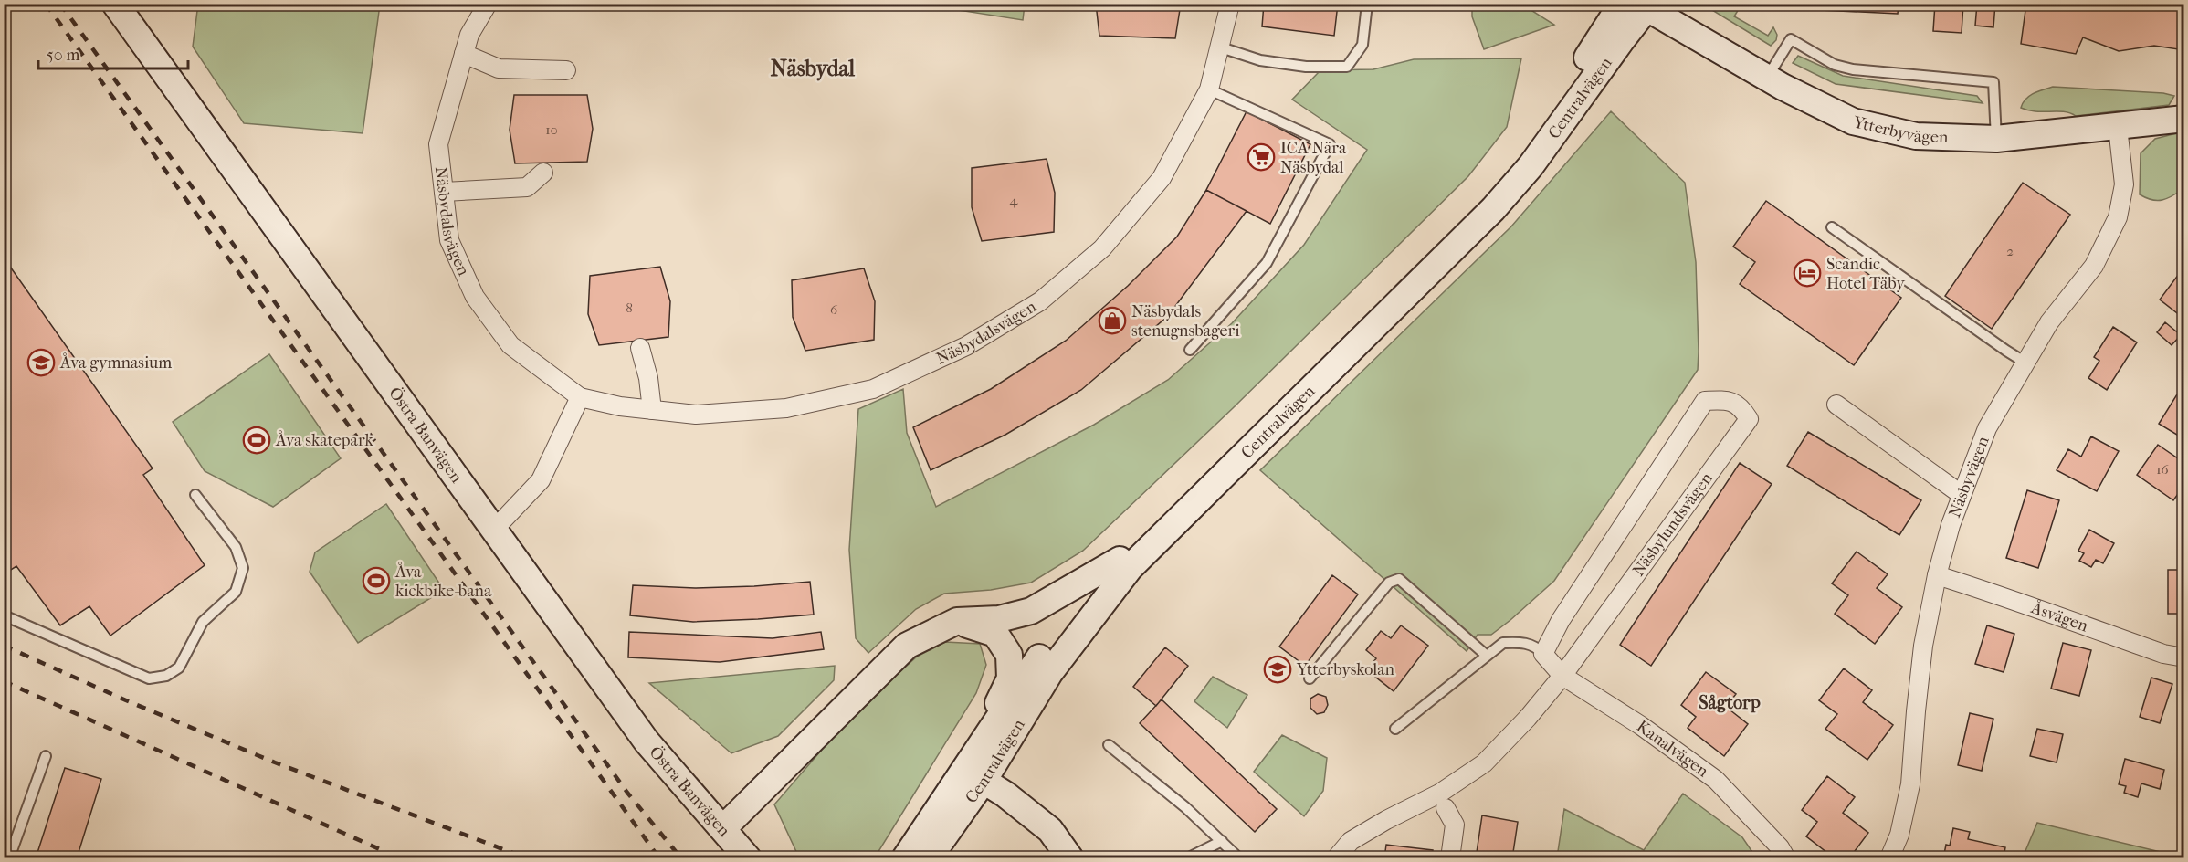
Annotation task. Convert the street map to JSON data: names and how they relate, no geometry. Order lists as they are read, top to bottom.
{
  "streets": {
    "street": [
      "Centralvägen",
      "Ytterbyvägen",
      "Näsbydalsvägen",
      "Östra Banvägen",
      "Näsbyvägen",
      "Näsbylundsvägen",
      "Åsvägen",
      "Kanalvägen"
    ]
  },
  "crossings": [
    ["Centralvägen", "Ytterbyvägen"],
    ["Ytterbyvägen", "Näsbyvägen"],
    ["Näsbyvägen", "Åsvägen"],
    ["Näsbylundsvägen", "Kanalvägen"]
  ],
  "districts": ["Näsbydal", "Sågtorp"],
  "places": {
    "supermarket": ["ICA Nära Näsbydal"],
    "hotel": ["Scandic Hotel Täby"],
    "shop": ["Näsbydals stenugnsbageri"],
    "school or university": ["Åva gymnasium", "Ytterbyskolan"],
    "sports": ["Åva skatepark", "Åva kickbike-bana"]
  },
  "house_numbers": [
    "10",
    "4",
    "2",
    "8",
    "6",
    "16"
  ],
  "scale_bar": "50 m"
}
